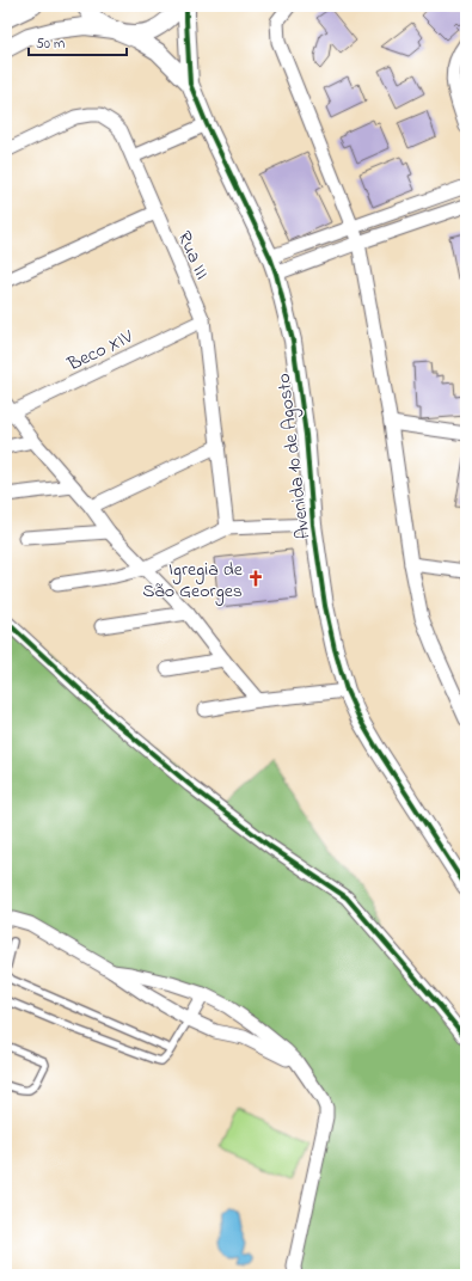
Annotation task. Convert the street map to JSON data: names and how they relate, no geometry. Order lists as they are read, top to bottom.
{
  "streets": {
    "street": ["Rua III", "Beco XIV", "Avenida 10 de Agosto"]
  },
  "crossings": [
    ["Rua III", "Beco XIV"]
  ],
  "places": {
    "church": ["Igregia de São Georges"]
  },
  "scale_bar": "50 m"
}
